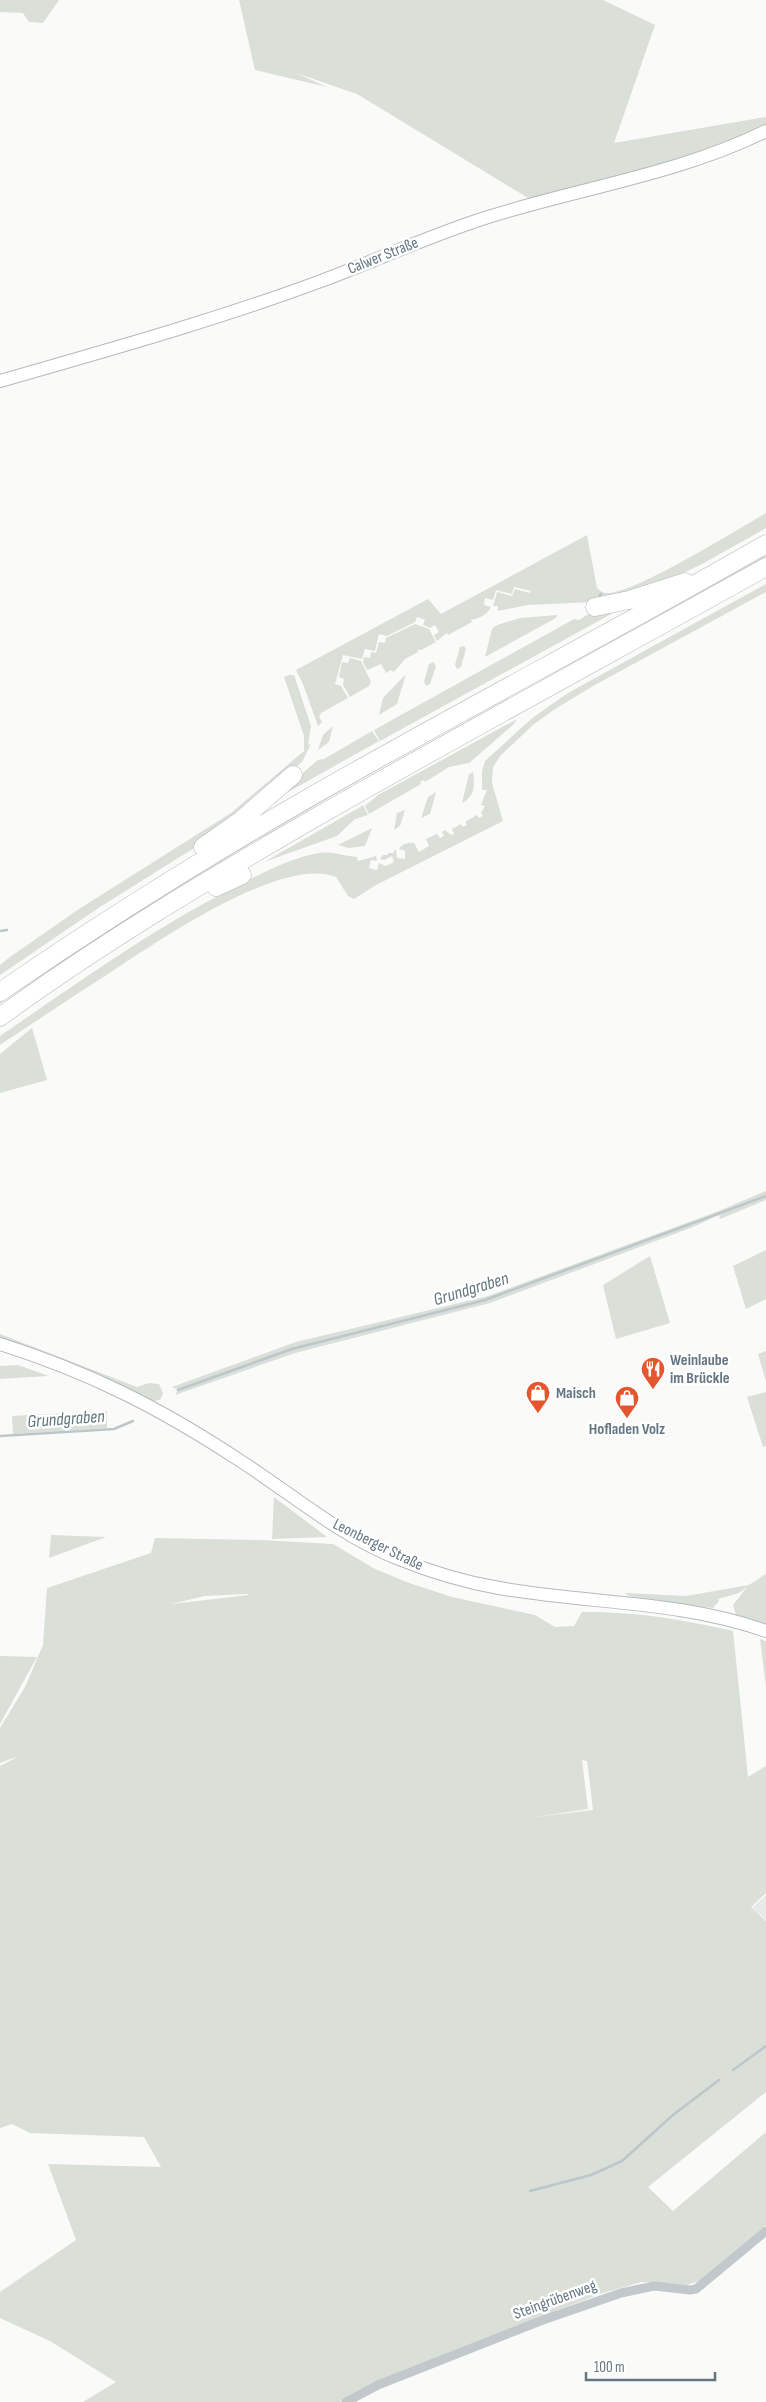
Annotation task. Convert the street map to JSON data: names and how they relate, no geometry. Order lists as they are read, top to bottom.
{
  "streets": {
    "main road": ["Calwer Straße", "Leonberger Straße"],
    "street": ["Steingrübenweg"]
  },
  "water": ["Grundgraben"],
  "places": {
    "restaurant": ["Weinlaube im Brückle"],
    "shop": ["Maisch", "Hofladen Volz"]
  },
  "scale_bar": "100 m"
}
